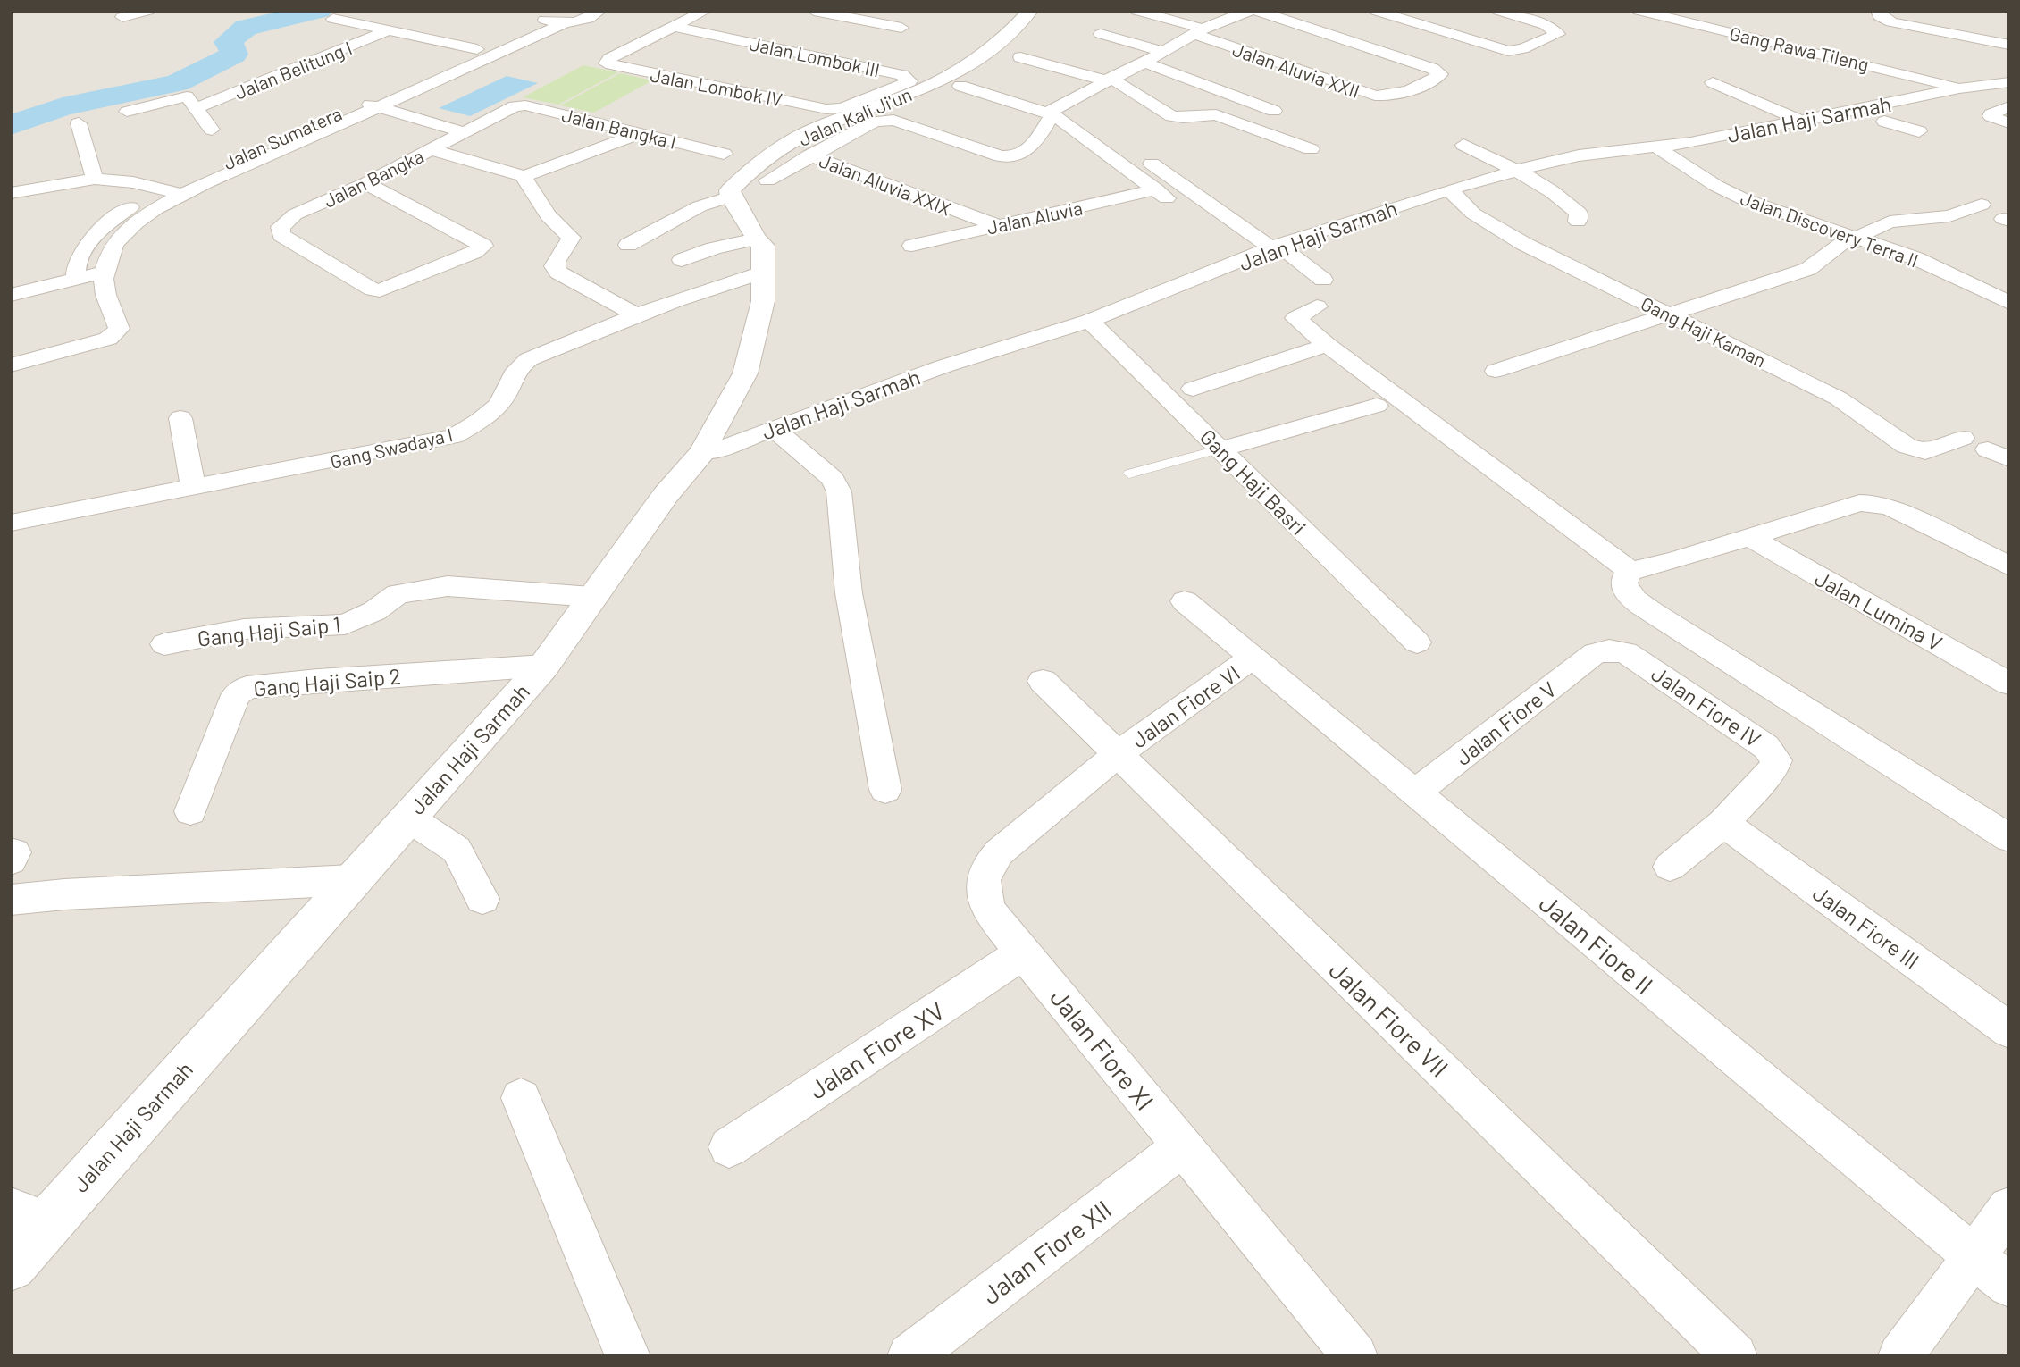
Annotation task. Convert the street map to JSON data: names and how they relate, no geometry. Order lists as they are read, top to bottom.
{
  "streets": {
    "street": [
      "Gang Rawa Tileng",
      "Jalan Lombok III",
      "Jalan Belitung I",
      "Jalan Aluvia XXII",
      "Jalan Lombok IV",
      "Jalan Kali Ji'un",
      "Jalan Haji Sarmah",
      "Jalan Bangka I",
      "Jalan Sumatera",
      "Jalan Bangka",
      "Jalan Aluvia XXIX",
      "Jalan Aluvia",
      "Jalan Discovery Terra II",
      "Gang Haji Kaman",
      "Gang Swadaya I",
      "Gang Haji Basri",
      "Jalan Lumina V",
      "Gang Haji Saip 1",
      "Gang Haji Saip 2",
      "Jalan Fiore VI",
      "Jalan Fiore IV",
      "Jalan Fiore V",
      "Jalan Fiore III",
      "Jalan Fiore II",
      "Jalan Fiore VII",
      "Jalan Fiore XI",
      "Jalan Fiore XV",
      "Jalan Fiore XII"
    ]
  },
  "crossings": [
    ["Gang Rawa Tileng", "Jalan Haji Sarmah"],
    ["Jalan Lombok III", "Jalan Lombok IV"],
    ["Jalan Haji Sarmah", "Jalan Discovery Terra II"],
    ["Jalan Haji Sarmah", "Gang Haji Kaman"],
    ["Jalan Haji Sarmah", "Gang Haji Basri"],
    ["Jalan Haji Sarmah", "Gang Haji Saip 1"],
    ["Jalan Haji Sarmah", "Gang Haji Saip 2"],
    ["Jalan Bangka I", "Jalan Bangka"],
    ["Jalan Sumatera", "Jalan Bangka"],
    ["Jalan Aluvia XXIX", "Jalan Aluvia"],
    ["Jalan Fiore VI", "Jalan Fiore II"],
    ["Jalan Fiore VI", "Jalan Fiore VII"],
    ["Jalan Fiore VI", "Jalan Fiore XI"],
    ["Jalan Fiore IV", "Jalan Fiore V"],
    ["Jalan Fiore IV", "Jalan Fiore III"],
    ["Jalan Fiore V", "Jalan Fiore II"],
    ["Jalan Fiore VII", "Jalan Fiore XI"],
    ["Jalan Fiore XI", "Jalan Fiore XV"],
    ["Jalan Fiore XI", "Jalan Fiore XII"]
  ]
}
